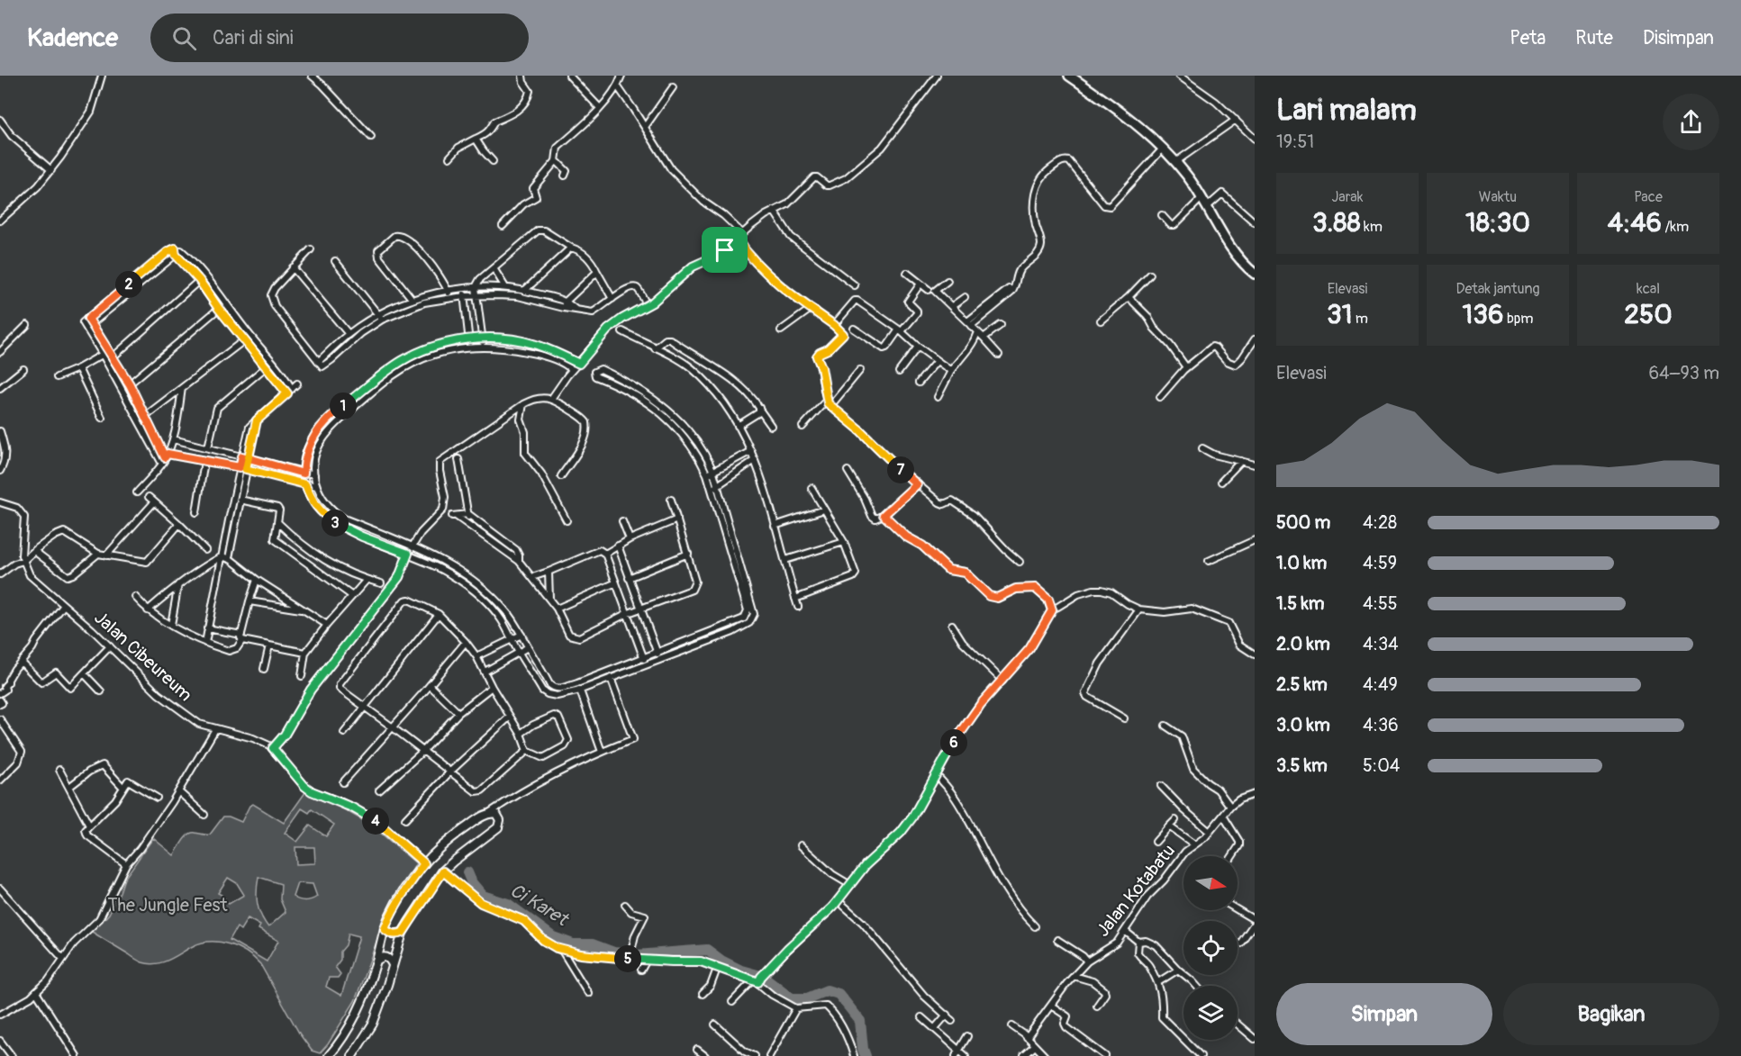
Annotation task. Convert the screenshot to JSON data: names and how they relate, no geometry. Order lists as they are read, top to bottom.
{
  "streets": {
    "street": ["Jalan Cibeureum", "Jalan Kotabatu"]
  },
  "water": ["Ci Karet"],
  "parks": ["The Jungle Fest"],
  "north": "right",
  "page": {
    "header": "Kadence",
    "search": "Cari di sini",
    "nav": ["Peta", "Rute", "Disimpan"],
    "heading": ["Lari malam", "19:51"],
    "stats": [
      ["Jarak", "3.88 km"],
      ["Waktu", "18:30"],
      ["Pace", "4:46 /km"],
      ["Elevasi", "31 m"],
      ["Detak jantung", "136 bpm"],
      ["kcal", "250"]
    ],
    "pins": [
      "2",
      "1",
      "7",
      "3",
      "6",
      "4",
      "5"
    ],
    "chart": ["Elevasi", "64–93 m"],
    "list": [
      {
        "name": "500 m",
        "note": "4:28"
      },
      {
        "name": "1.0 km",
        "note": "4:59"
      },
      {
        "name": "1.5 km",
        "note": "4:55"
      },
      {
        "name": "2.0 km",
        "note": "4:34"
      },
      {
        "name": "2.5 km",
        "note": "4:49"
      },
      {
        "name": "3.0 km",
        "note": "4:36"
      },
      {
        "name": "3.5 km",
        "note": "5:04"
      }
    ],
    "buttons": ["Simpan", "Bagikan"]
  }
}
